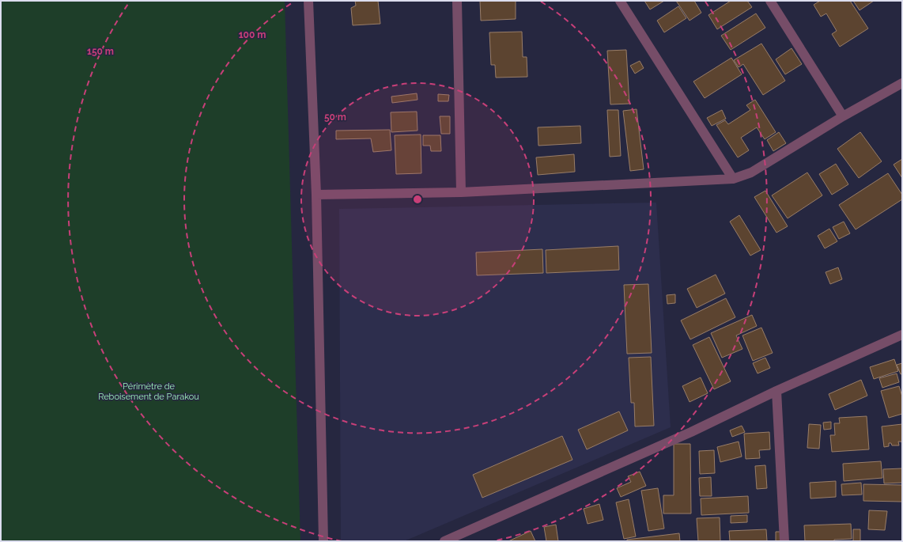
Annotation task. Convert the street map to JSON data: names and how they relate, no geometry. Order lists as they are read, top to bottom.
{
  "parks": ["Périmètre de Reboisement de Parakou"],
  "rings": ["100 m", "150 m", "50 m"]
}
